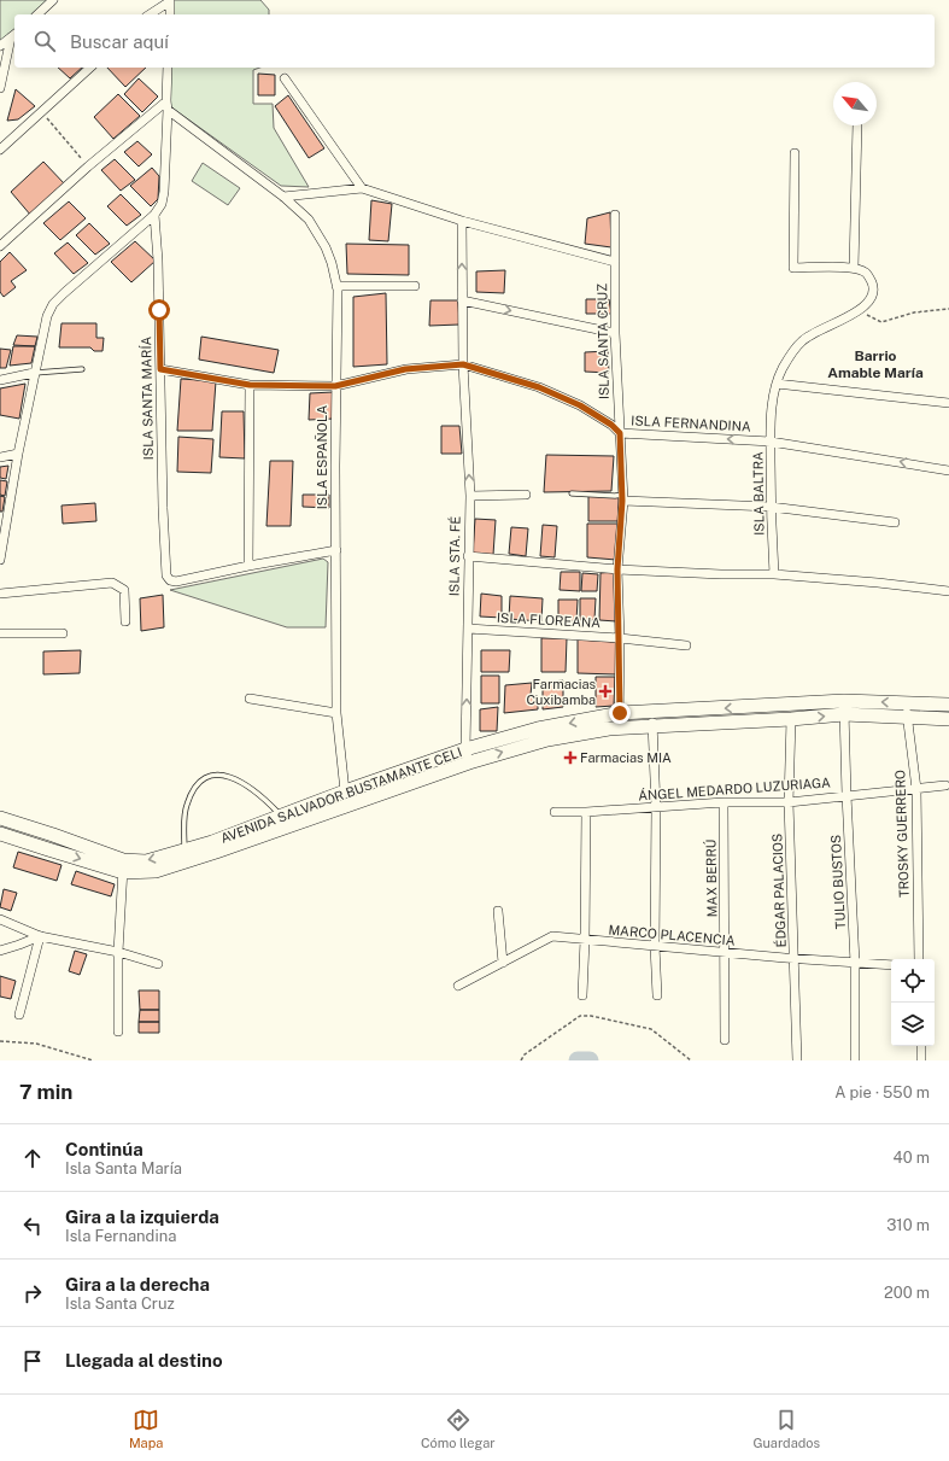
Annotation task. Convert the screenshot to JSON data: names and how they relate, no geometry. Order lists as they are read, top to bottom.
{
  "streets": {
    "main road": ["AVENIDA SALVADOR BUSTAMANTE CELI"],
    "street": [
      "ISLA SANTA CRUZ",
      "ISLA SANTA MARÍA",
      "ISLA FERNANDINA",
      "ISLA ESPAÑOLA",
      "ISLA BALTRA",
      "ISLA STA. FÉ",
      "ISLA FLOREANA",
      "ÁNGEL MEDARDO LUZURIAGA",
      "TROSKY GUERRERO",
      "MAX BERRÚ",
      "TULIO BUSTOS",
      "ÉDGAR PALACIOS",
      "MARCO PLACENCIA"
    ]
  },
  "crossings": [
    ["ISLA SANTA CRUZ", "ISLA FERNANDINA"],
    ["ISLA SANTA CRUZ", "ISLA FLOREANA"],
    ["ISLA SANTA CRUZ", "AVENIDA SALVADOR BUSTAMANTE CELI"],
    ["ISLA SANTA MARÍA", "ISLA FERNANDINA"],
    ["ISLA FERNANDINA", "ISLA ESPAÑOLA"],
    ["ISLA FERNANDINA", "ISLA BALTRA"],
    ["ISLA FERNANDINA", "ISLA STA. FÉ"],
    ["ISLA ESPAÑOLA", "AVENIDA SALVADOR BUSTAMANTE CELI"],
    ["ISLA STA. FÉ", "ISLA FLOREANA"],
    ["ISLA STA. FÉ", "AVENIDA SALVADOR BUSTAMANTE CELI"],
    ["ÁNGEL MEDARDO LUZURIAGA", "TROSKY GUERRERO"],
    ["ÁNGEL MEDARDO LUZURIAGA", "MAX BERRÚ"],
    ["ÁNGEL MEDARDO LUZURIAGA", "TULIO BUSTOS"],
    ["ÁNGEL MEDARDO LUZURIAGA", "ÉDGAR PALACIOS"],
    ["AVENIDA SALVADOR BUSTAMANTE CELI", "TROSKY GUERRERO"],
    ["AVENIDA SALVADOR BUSTAMANTE CELI", "TULIO BUSTOS"],
    ["AVENIDA SALVADOR BUSTAMANTE CELI", "ÉDGAR PALACIOS"],
    ["MAX BERRÚ", "MARCO PLACENCIA"],
    ["TULIO BUSTOS", "MARCO PLACENCIA"],
    ["ÉDGAR PALACIOS", "MARCO PLACENCIA"]
  ],
  "one_way": ["ISLA STA. FÉ"],
  "districts": ["Barrio Amable María"],
  "places": {
    "health": ["Farmacias Cuxibamba", "Farmacias MIA"]
  },
  "north": "top left",
  "page": {
    "search": "Buscar aquí",
    "heading": ["7 min", "A pie · 550 m"],
    "list": [
      ["Continúa", "Isla Santa María", "40 m"],
      ["Gira a la izquierda", "Isla Fernandina", "310 m"],
      ["Gira a la derecha", "Isla Santa Cruz", "200 m"],
      "Llegada al destino"
    ],
    "nav": ["Mapa", "Cómo llegar", "Guardados"]
  }
}
